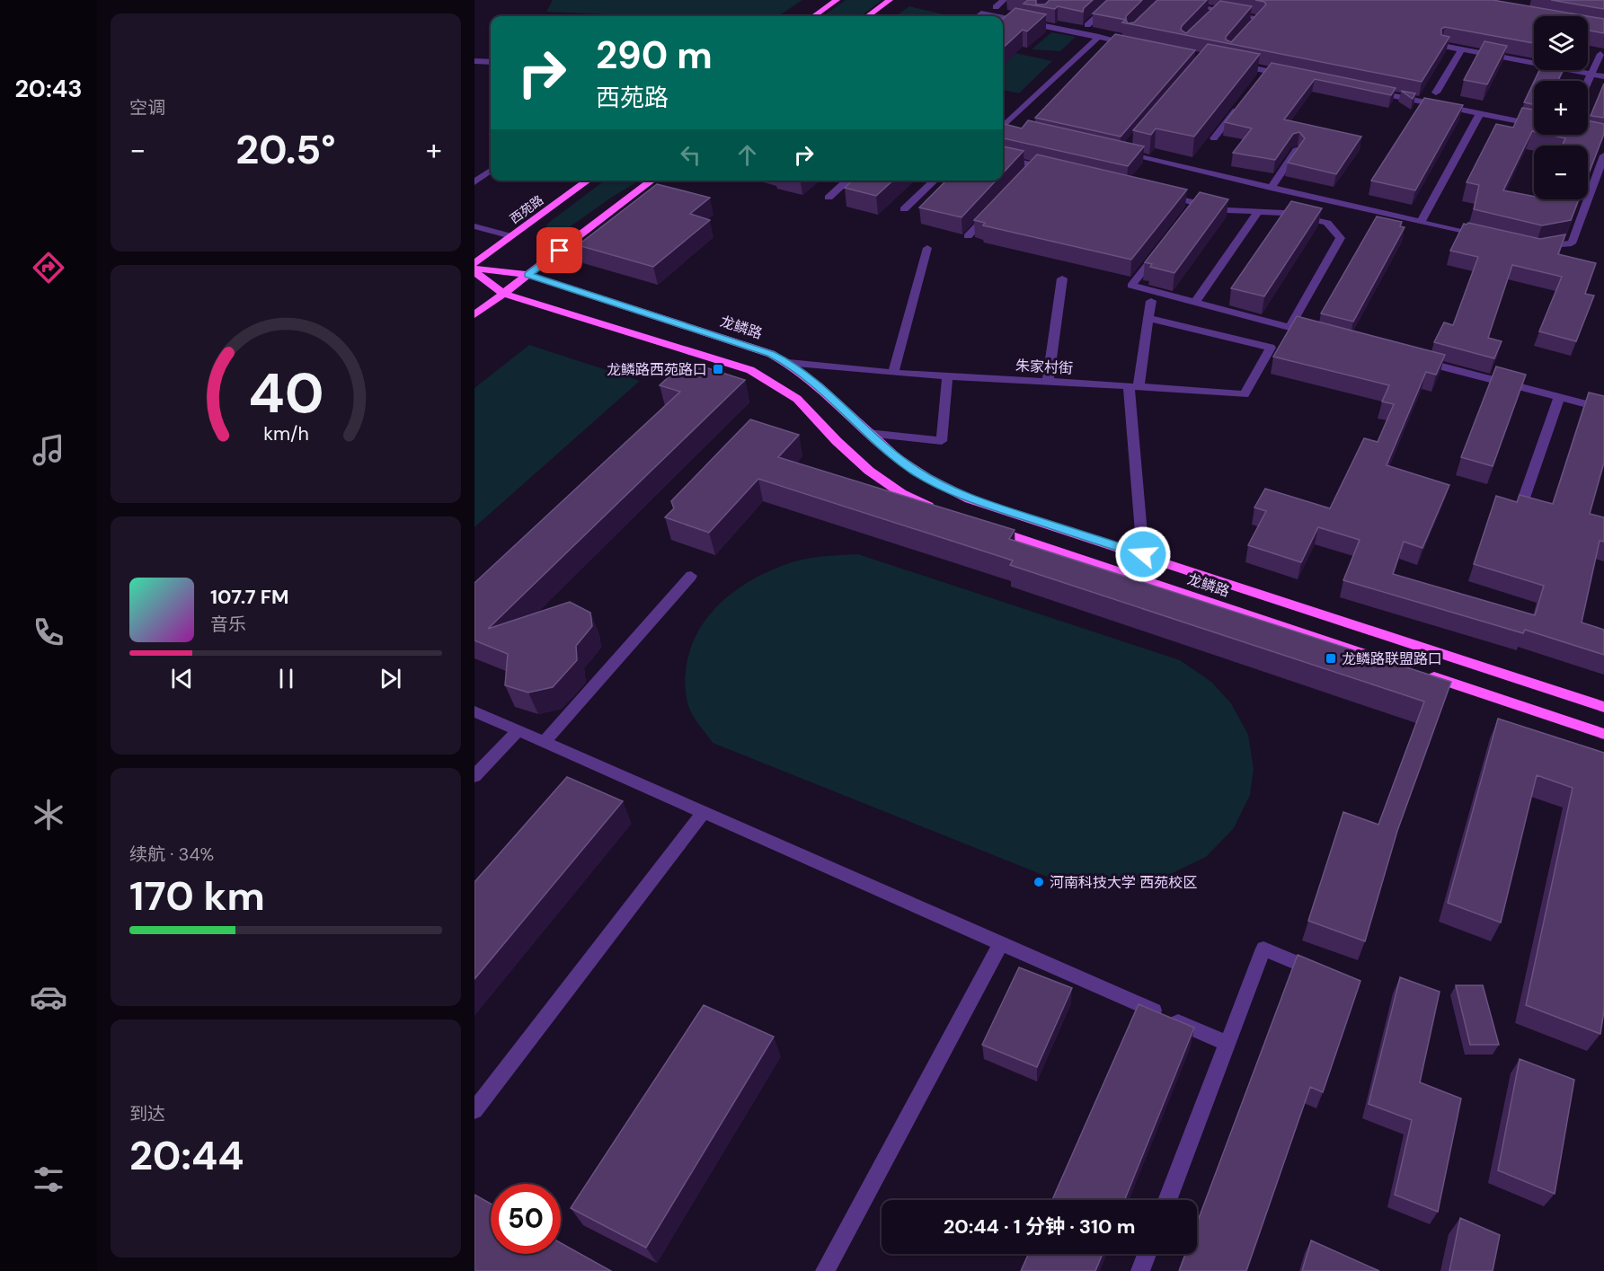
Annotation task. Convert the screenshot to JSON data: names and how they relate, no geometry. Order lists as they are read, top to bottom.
{
  "streets": {
    "main road": ["西苑路", "龙鳞路"],
    "street": ["朱家村街"]
  },
  "crossings": [
    ["龙鳞路", "朱家村街"]
  ],
  "places": {
    "transit": ["龙鳞路西苑路口", "龙鳞路联盟路口"],
    "other": ["河南科技大学 西苑校区"]
  },
  "page": {
    "tabs": "20:43",
    "tile": [
      "空调",
      ["续航 · 34%", "170 km"],
      ["到达", "20:44"]
    ],
    "map_buttons": ["+", "−"],
    "turn": ["290 m", "西苑路"],
    "heat": ["−", "20.5°", "+"],
    "song": ["107.7 FM", "音乐"],
    "limit": "50",
    "trip": "20:44 · 1 分钟 · 310 m",
    "gauge": ["40", "km/h"]
  }
}
